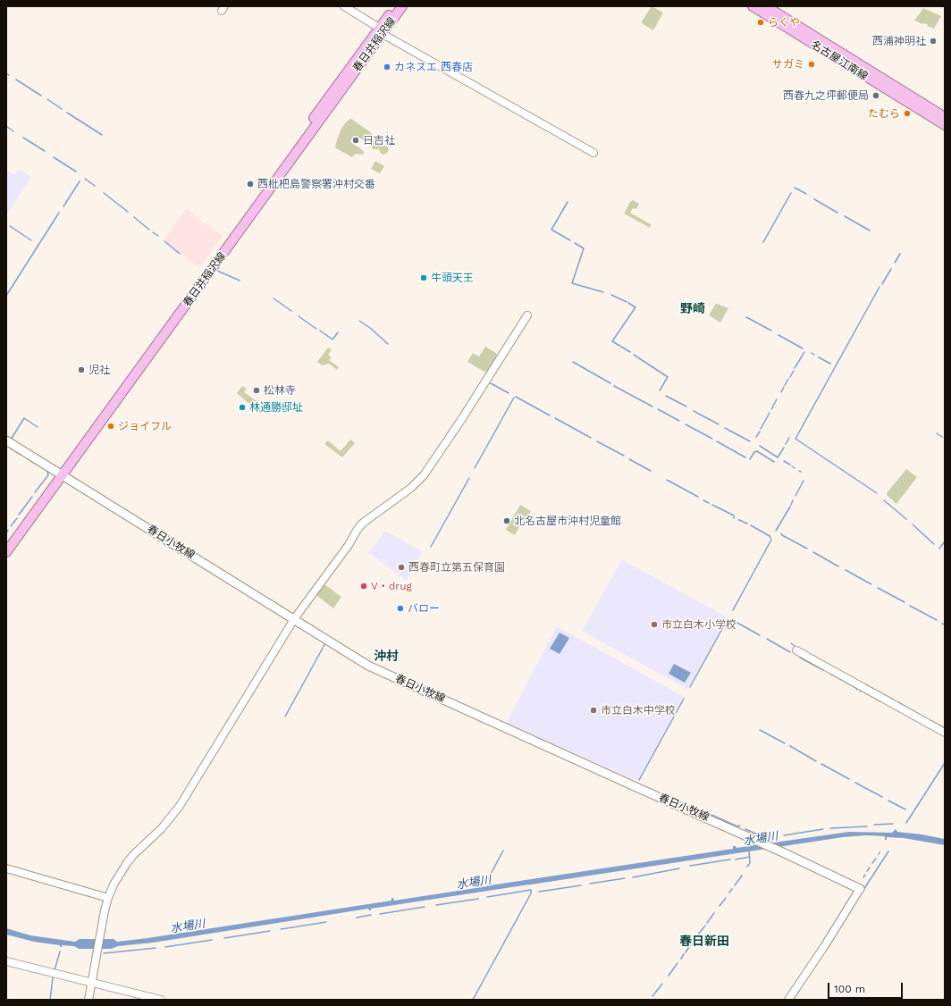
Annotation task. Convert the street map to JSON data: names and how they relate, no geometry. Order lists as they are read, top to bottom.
{
  "streets": {
    "main road": ["春日井稲沢線", "名古屋江南線", "春日小牧線"]
  },
  "crossings": [
    ["春日井稲沢線", "春日小牧線"]
  ],
  "districts": ["野崎", "沖村", "春日新田"],
  "water": ["水場川"],
  "places": [
    "らくや",
    "西浦神明社",
    "サガミ",
    "カネスエ 西春店",
    "西春九之坪郵便局",
    "たむら",
    "日吉社",
    "西枇杷島警察署沖村交番",
    "牛頭天王",
    "児社",
    "松林寺",
    "林通勝邸址",
    "ジョイフル",
    "北名古屋市沖村児童館",
    "西春町立第五保育園",
    "V・drug",
    "バロー",
    "市立白木小学校",
    "市立白木中学校"
  ],
  "scale_bar": "100 m"
}
